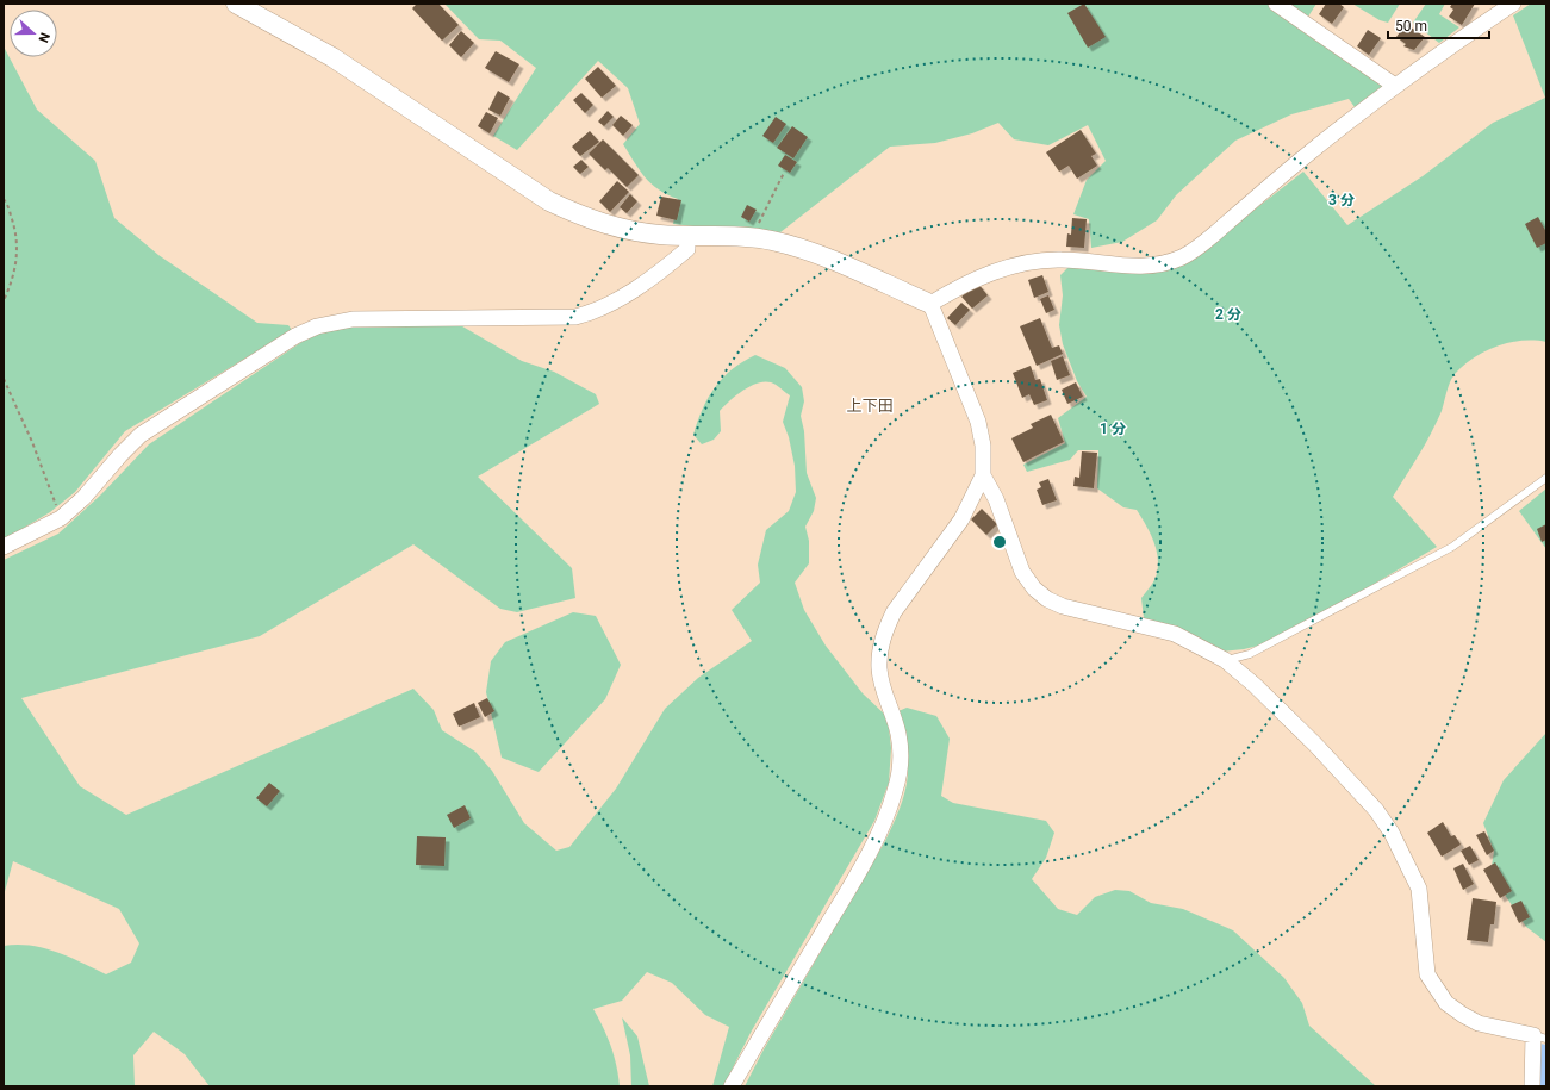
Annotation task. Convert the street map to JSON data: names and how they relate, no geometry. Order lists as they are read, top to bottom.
{
  "districts": ["上下田"],
  "scale_bar": "50 m",
  "north": "right",
  "rings": ["3 分", "2 分", "1 分"]
}
